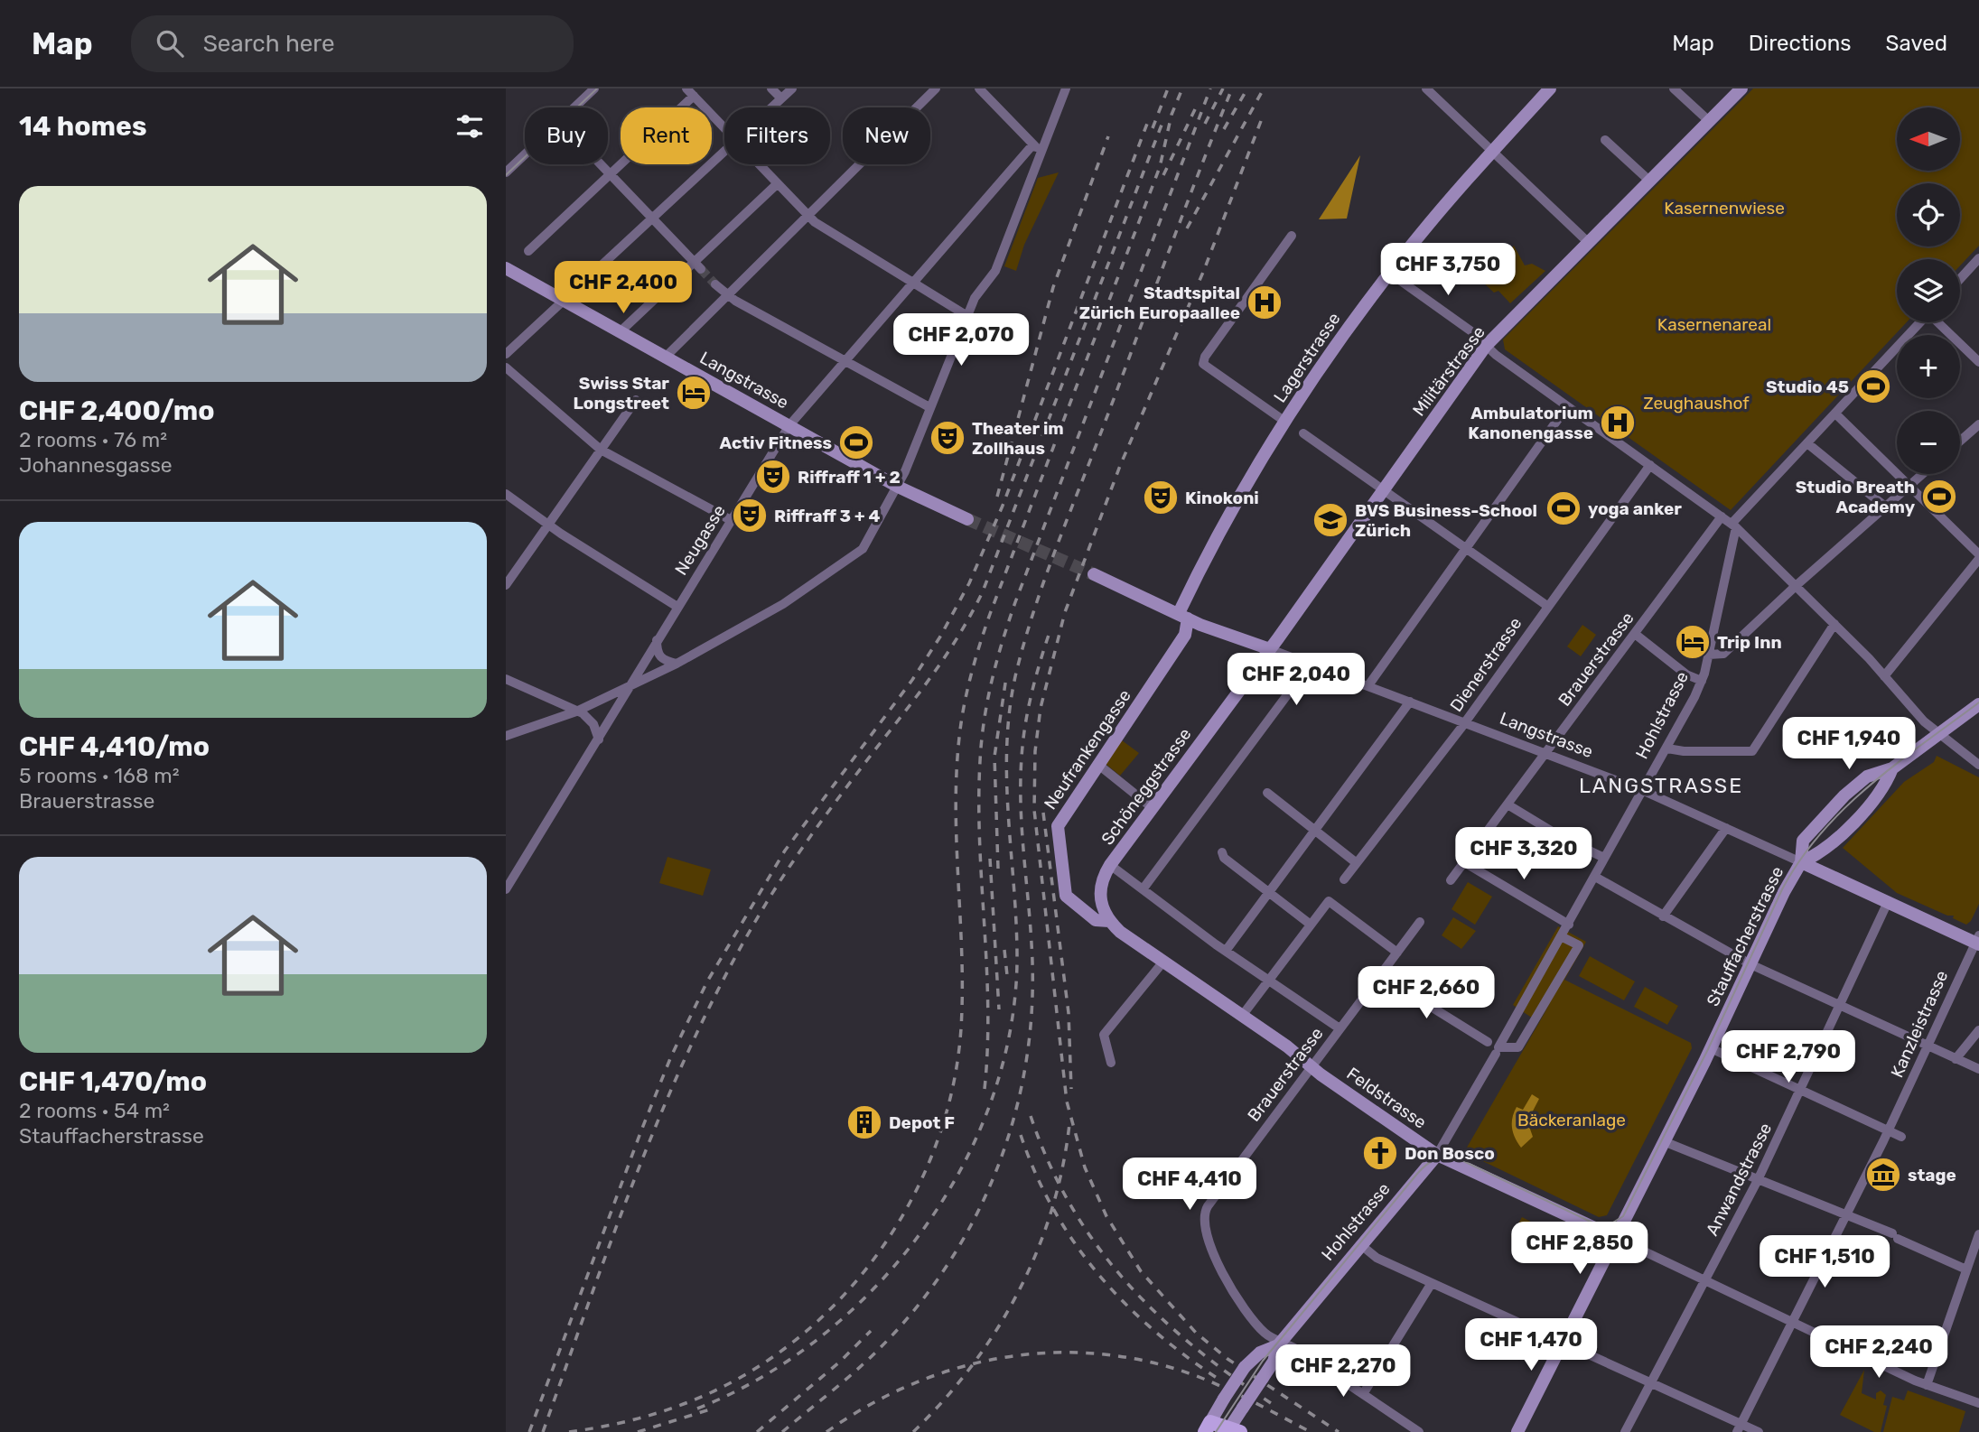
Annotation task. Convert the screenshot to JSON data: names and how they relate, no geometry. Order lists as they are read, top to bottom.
{
  "streets": {
    "main road": ["Hohlstrasse"],
    "street": [
      "Lagerstrasse",
      "Militärstrasse",
      "Langstrasse",
      "Neugasse",
      "Brauerstrasse",
      "Dienerstrasse",
      "Neufrankengasse",
      "Schöneggstrasse",
      "Stauffacherstrasse",
      "Kanzleistrasse",
      "Feldstrasse",
      "Anwandstrasse"
    ]
  },
  "crossings": [
    ["Lagerstrasse", "Langstrasse"],
    ["Lagerstrasse", "Neufrankengasse"],
    ["Militärstrasse", "Langstrasse"],
    ["Militärstrasse", "Schöneggstrasse"],
    ["Langstrasse", "Neugasse"],
    ["Langstrasse", "Brauerstrasse"],
    ["Langstrasse", "Dienerstrasse"],
    ["Langstrasse", "Hohlstrasse"],
    ["Langstrasse", "Neufrankengasse"],
    ["Langstrasse", "Schöneggstrasse"],
    ["Langstrasse", "Stauffacherstrasse"],
    ["Langstrasse", "Kanzleistrasse"],
    ["Langstrasse", "Anwandstrasse"],
    ["Brauerstrasse", "Hohlstrasse"],
    ["Brauerstrasse", "Feldstrasse"],
    ["Hohlstrasse", "Feldstrasse"],
    ["Neufrankengasse", "Schöneggstrasse"],
    ["Neufrankengasse", "Feldstrasse"],
    ["Schöneggstrasse", "Feldstrasse"],
    ["Stauffacherstrasse", "Feldstrasse"],
    ["Kanzleistrasse", "Feldstrasse"],
    ["Feldstrasse", "Anwandstrasse"]
  ],
  "districts": ["LANGSTRASSE"],
  "parks": [
    "Kasernenwiese",
    "Kasernenareal",
    "Zeughaushof",
    "Bäckeranlage"
  ],
  "places": {
    "hospital": ["Stadtspital Zürich Europaallee", "Ambulatorium Kanonengasse"],
    "sports": [
      "Studio 45",
      "Activ Fitness",
      "Studio Breath Academy",
      "yoga anker"
    ],
    "hotel": ["Swiss Star Longstreet", "Trip Inn"],
    "theatre": [
      "Theater im Zollhaus",
      "Riffraff 1 + 2",
      "Kinokoni",
      "Riffraff 3 + 4"
    ],
    "school or university": ["BVS Business-School Zürich"],
    "building": ["Depot F"],
    "church": ["Don Bosco"],
    "museum": ["stage"]
  },
  "north": "left",
  "page": {
    "header": "Map",
    "search": "Search here",
    "nav": ["Map", "Directions", "Saved"],
    "heading": "14 homes",
    "map_buttons": ["+", "−"],
    "chip": [
      "Buy",
      "Rent",
      "Filters",
      "New"
    ],
    "list": [
      {
        "name": "CHF 2,400/mo",
        "note": "2 rooms · 76 m² · Johannesgasse"
      },
      {
        "name": "CHF 4,410/mo",
        "note": "5 rooms · 168 m² · Brauerstrasse"
      },
      {
        "name": "CHF 1,470/mo",
        "note": "2 rooms · 54 m² · Stauffacherstrasse"
      }
    ],
    "price": [
      "CHF 3,750",
      "CHF 2,400",
      "CHF 2,070",
      "CHF 2,040",
      "CHF 1,940",
      "CHF 3,320",
      "CHF 2,660",
      "CHF 2,790",
      "CHF 4,410",
      "CHF 2,850",
      "CHF 1,510",
      "CHF 1,470",
      "CHF 2,240",
      "CHF 2,270"
    ]
  }
}
